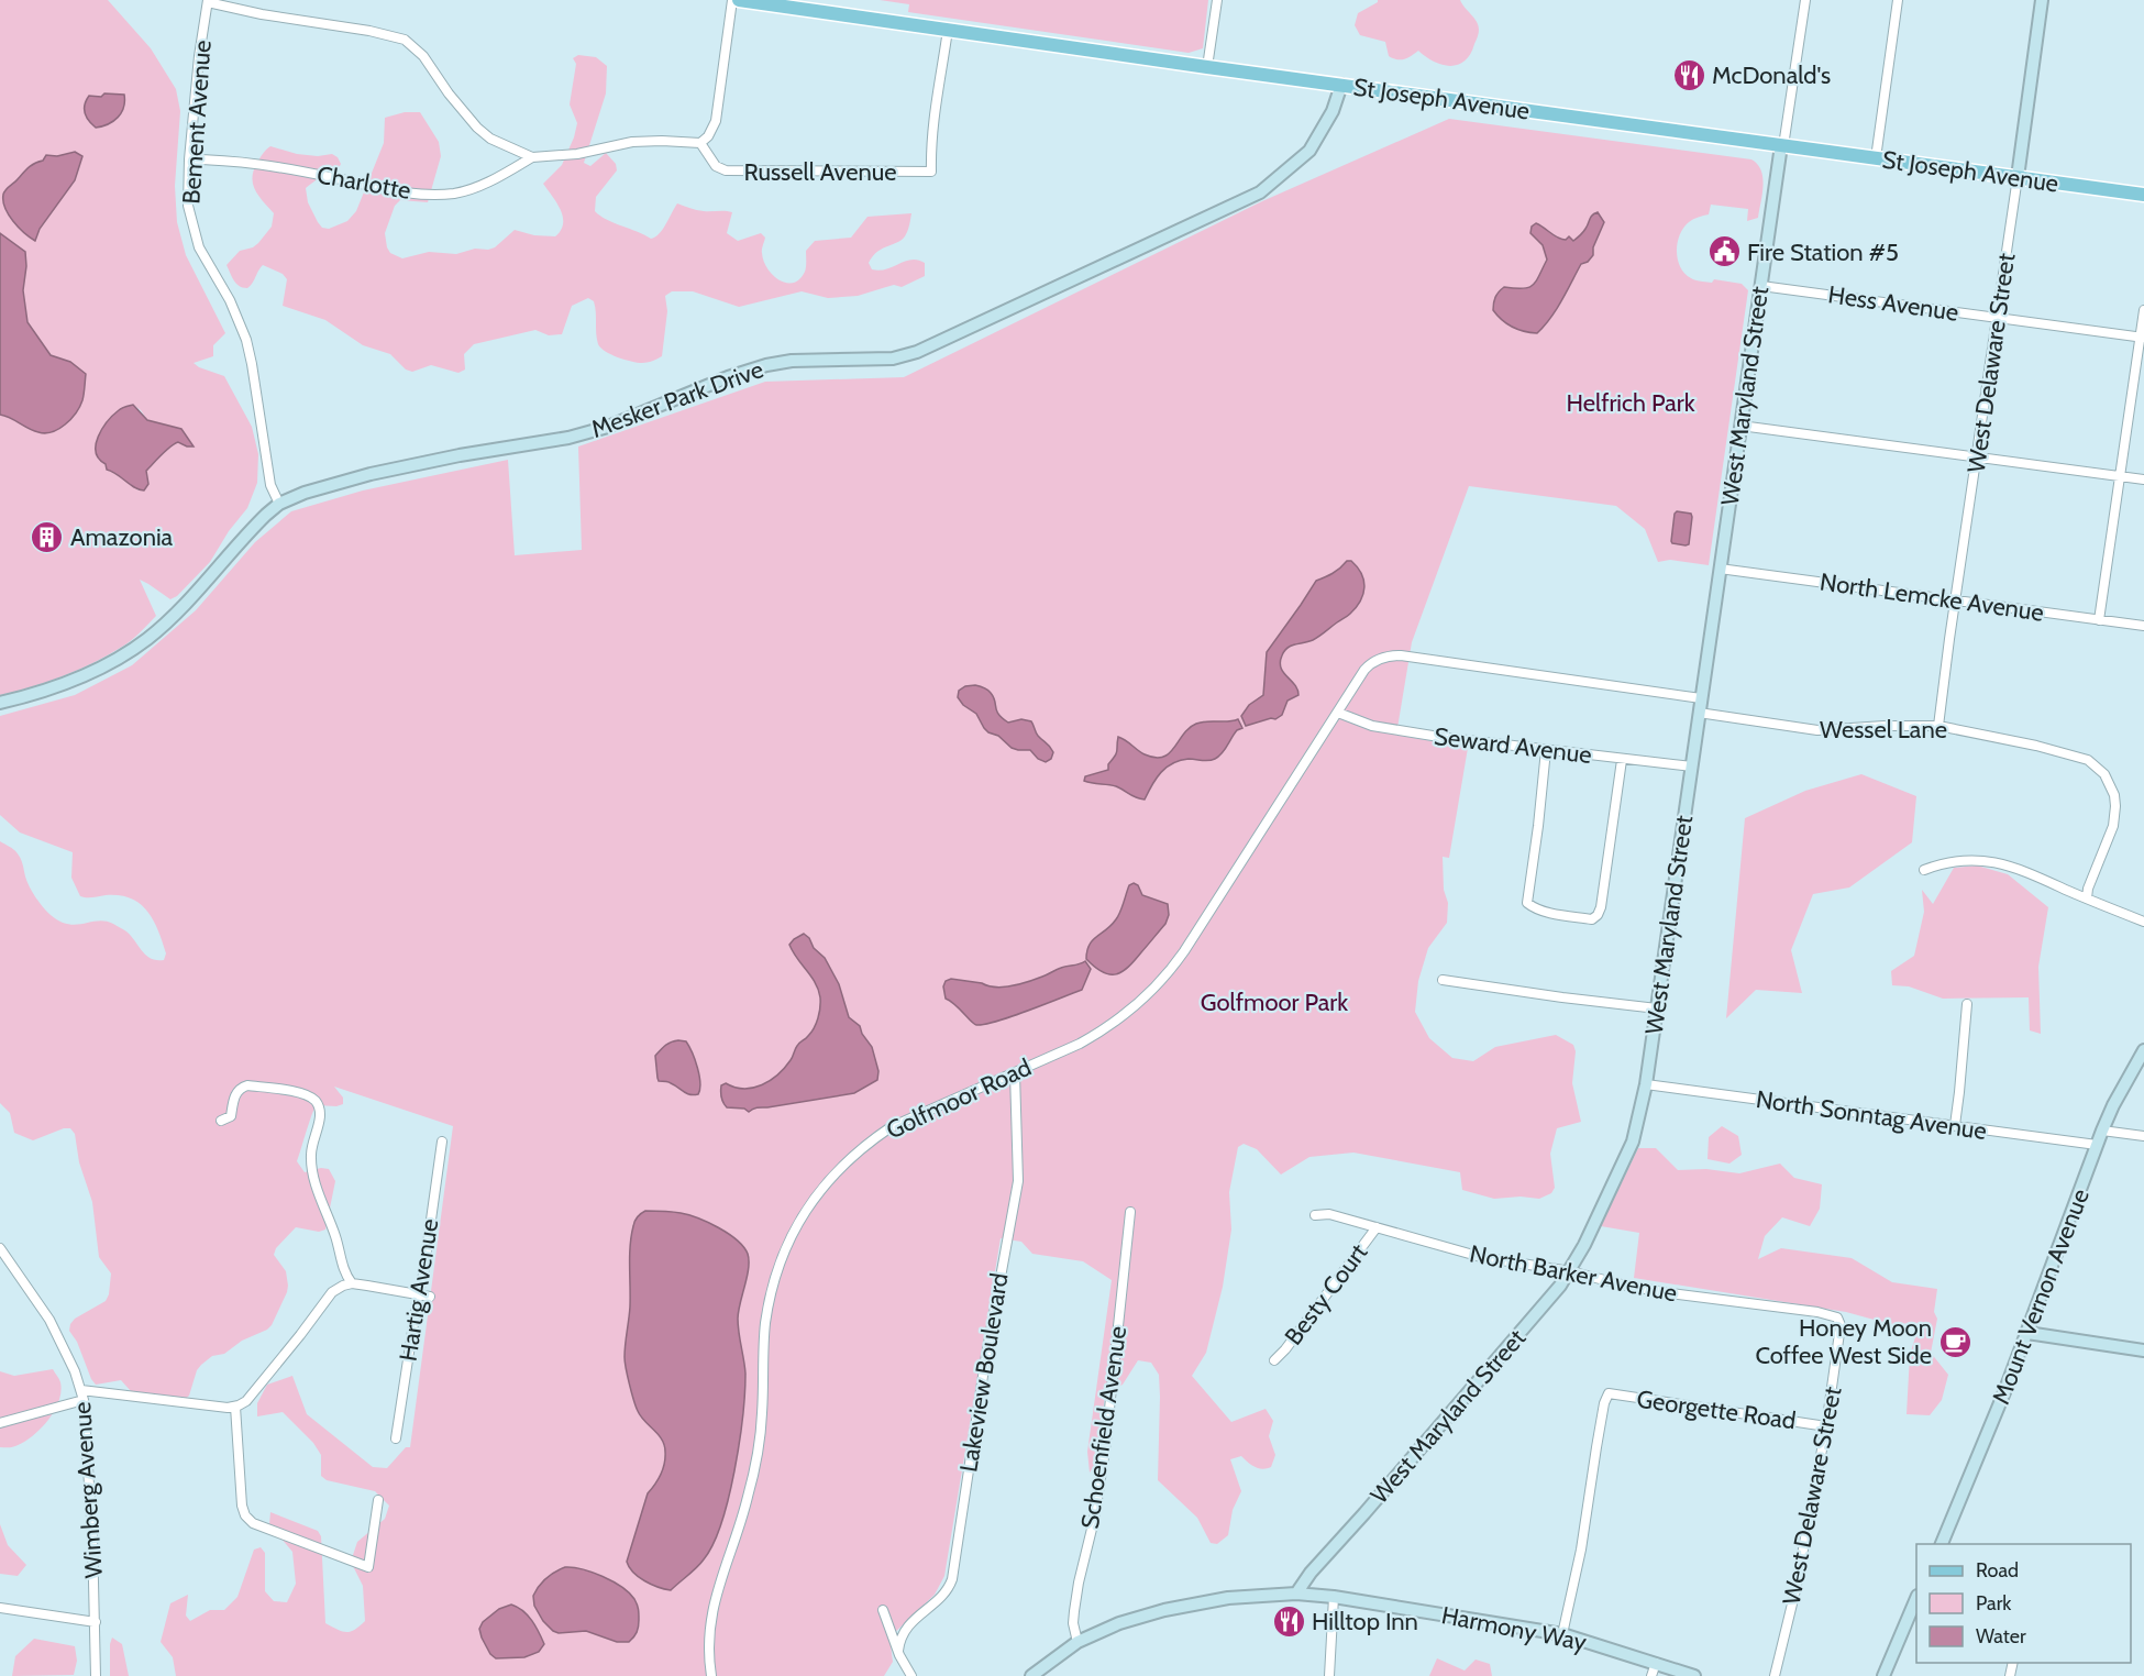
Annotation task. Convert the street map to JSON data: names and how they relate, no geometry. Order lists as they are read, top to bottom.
{
  "streets": {
    "main road": ["St Joseph Avenue"],
    "street": [
      "Bement Avenue",
      "Russell Avenue",
      "Charlotte",
      "Hess Avenue",
      "West Delaware Street",
      "West Maryland Street",
      "Mesker Park Drive",
      "North Lemcke Avenue",
      "Wessel Lane",
      "Seward Avenue",
      "Golfmoor Road",
      "North Sonntag Avenue",
      "North Barker Avenue",
      "Hartig Avenue",
      "Besty Court",
      "Mount Vernon Avenue",
      "Lakeview Boulevard",
      "Georgette Road",
      "Schoenfield Avenue",
      "Wimberg Avenue",
      "Harmony Way"
    ]
  },
  "crossings": [
    ["St Joseph Avenue", "Russell Avenue"],
    ["St Joseph Avenue", "West Delaware Street"],
    ["St Joseph Avenue", "West Maryland Street"],
    ["St Joseph Avenue", "Mesker Park Drive"],
    ["Bement Avenue", "Charlotte"],
    ["Bement Avenue", "Mesker Park Drive"],
    ["Hess Avenue", "West Delaware Street"],
    ["Hess Avenue", "West Maryland Street"],
    ["West Delaware Street", "North Lemcke Avenue"],
    ["West Delaware Street", "Wessel Lane"],
    ["West Delaware Street", "North Barker Avenue"],
    ["West Delaware Street", "Georgette Road"],
    ["West Maryland Street", "North Lemcke Avenue"],
    ["West Maryland Street", "Wessel Lane"],
    ["West Maryland Street", "Seward Avenue"],
    ["West Maryland Street", "Golfmoor Road"],
    ["West Maryland Street", "North Sonntag Avenue"],
    ["West Maryland Street", "North Barker Avenue"],
    ["West Maryland Street", "Harmony Way"],
    ["Seward Avenue", "Golfmoor Road"],
    ["Golfmoor Road", "Lakeview Boulevard"],
    ["North Sonntag Avenue", "Mount Vernon Avenue"],
    ["North Barker Avenue", "Besty Court"],
    ["Georgette Road", "Harmony Way"],
    ["Schoenfield Avenue", "Harmony Way"]
  ],
  "parks": ["Helfrich Park", "Golfmoor Park"],
  "places": {
    "restaurant": ["McDonald's", "Hilltop Inn"],
    "public building": ["Fire Station #5"],
    "building": ["Amazonia"],
    "cafe": ["Honey Moon Coffee West Side"]
  },
  "legend": ["Road", "Park", "Water"]
}
